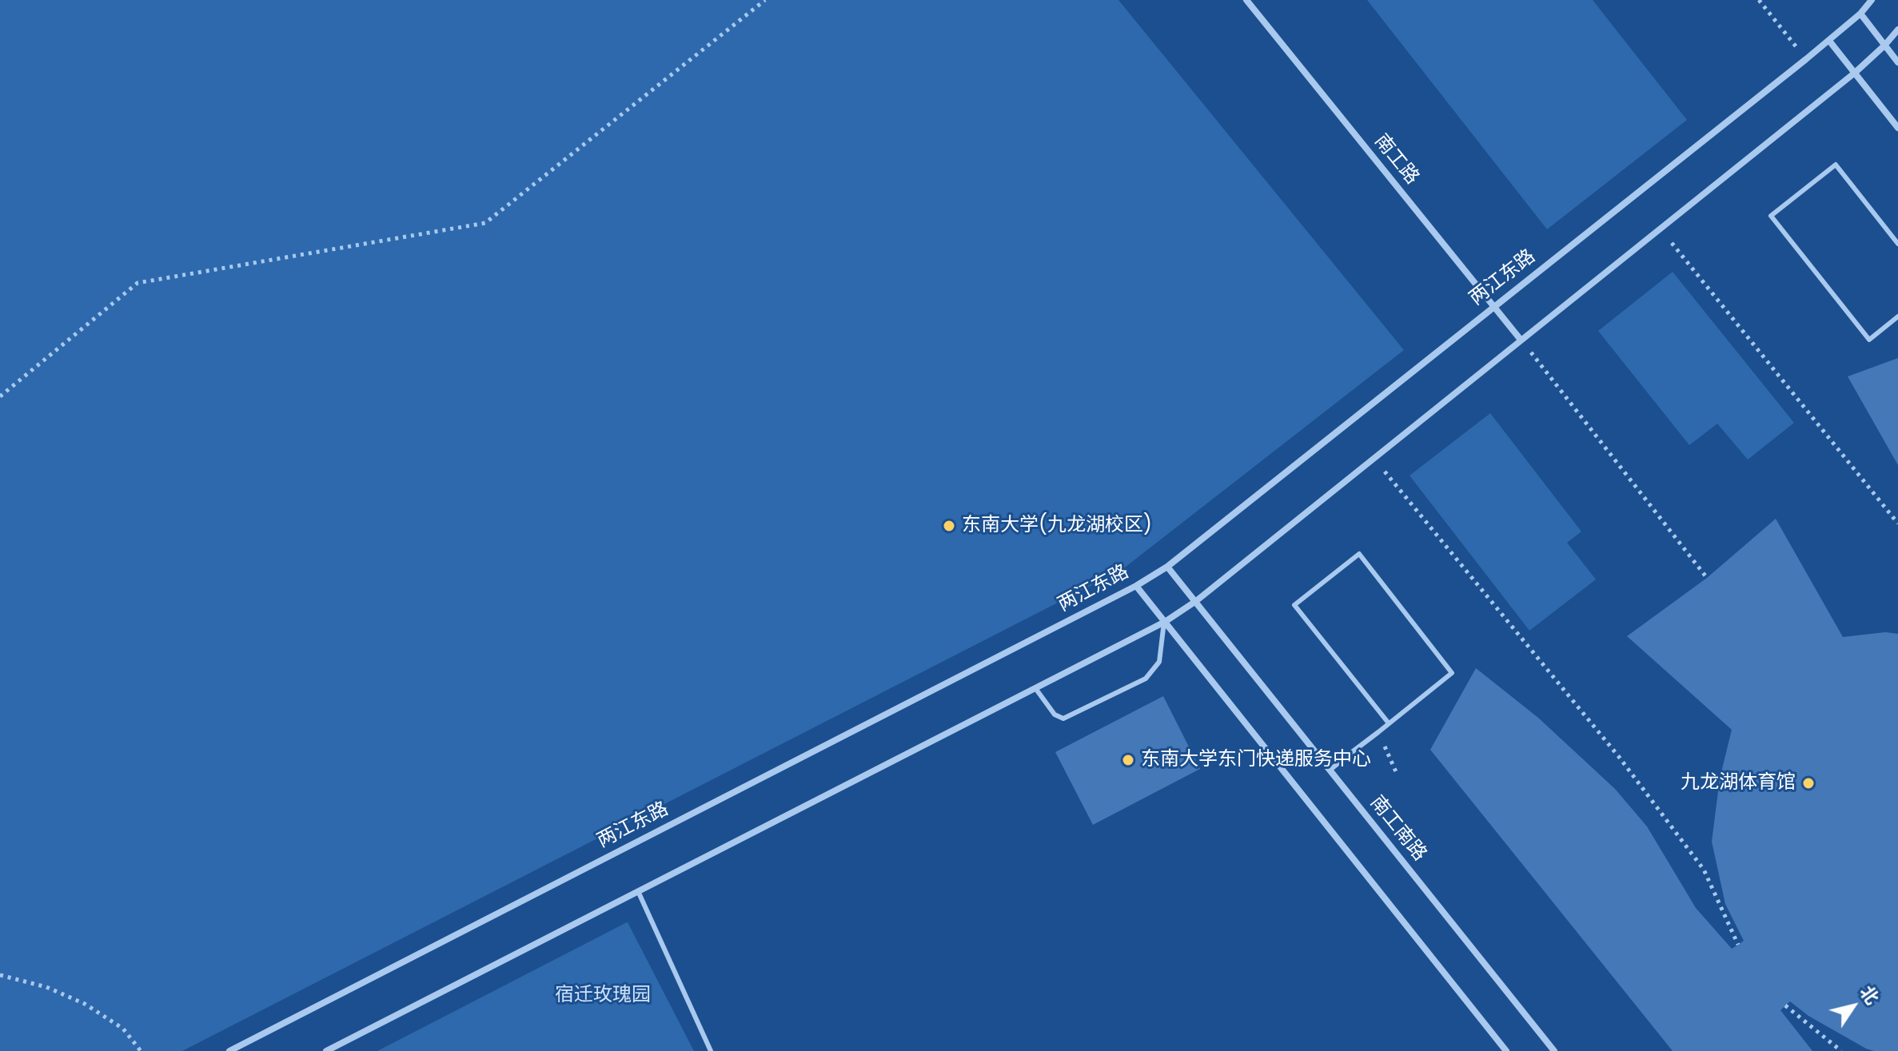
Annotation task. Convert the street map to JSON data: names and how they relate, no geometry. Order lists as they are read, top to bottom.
{
  "streets": {
    "street": ["南工路", "两江东路", "南工南路"]
  },
  "crossings": [
    ["南工路", "两江东路"],
    ["两江东路", "南工南路"]
  ],
  "parks": ["宿迁玫瑰园"],
  "places": ["东南大学(九龙湖校区)", "东南大学东门快递服务中心", "九龙湖体育馆"],
  "north": "top right"
}
